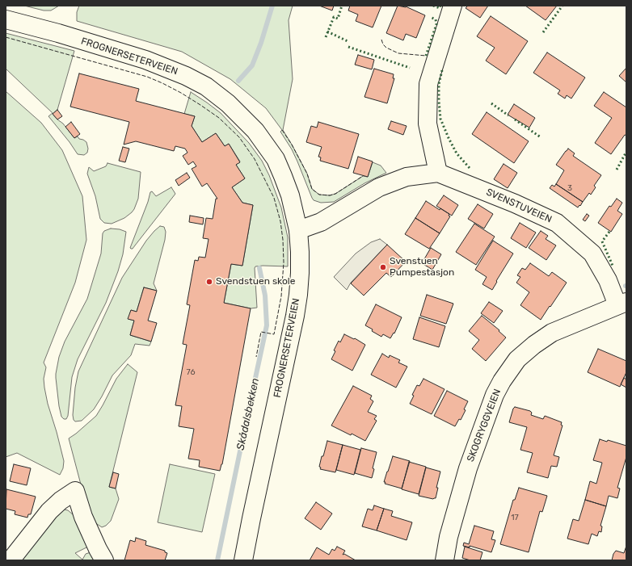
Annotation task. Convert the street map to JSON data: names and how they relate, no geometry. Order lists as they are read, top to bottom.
{
  "streets": {
    "street": ["FROGNERSETERVEIEN", "SVENSTUVEIEN", "SKOGRYGGVEIEN"]
  },
  "crossings": [
    ["FROGNERSETERVEIEN", "SVENSTUVEIEN"],
    ["SVENSTUVEIEN", "SKOGRYGGVEIEN"]
  ],
  "water": ["Skådalsbekken"],
  "places": ["Svenstuen Pumpestasjon", "Svendstuen skole"],
  "house_numbers": ["3", "76", "17"]
}
